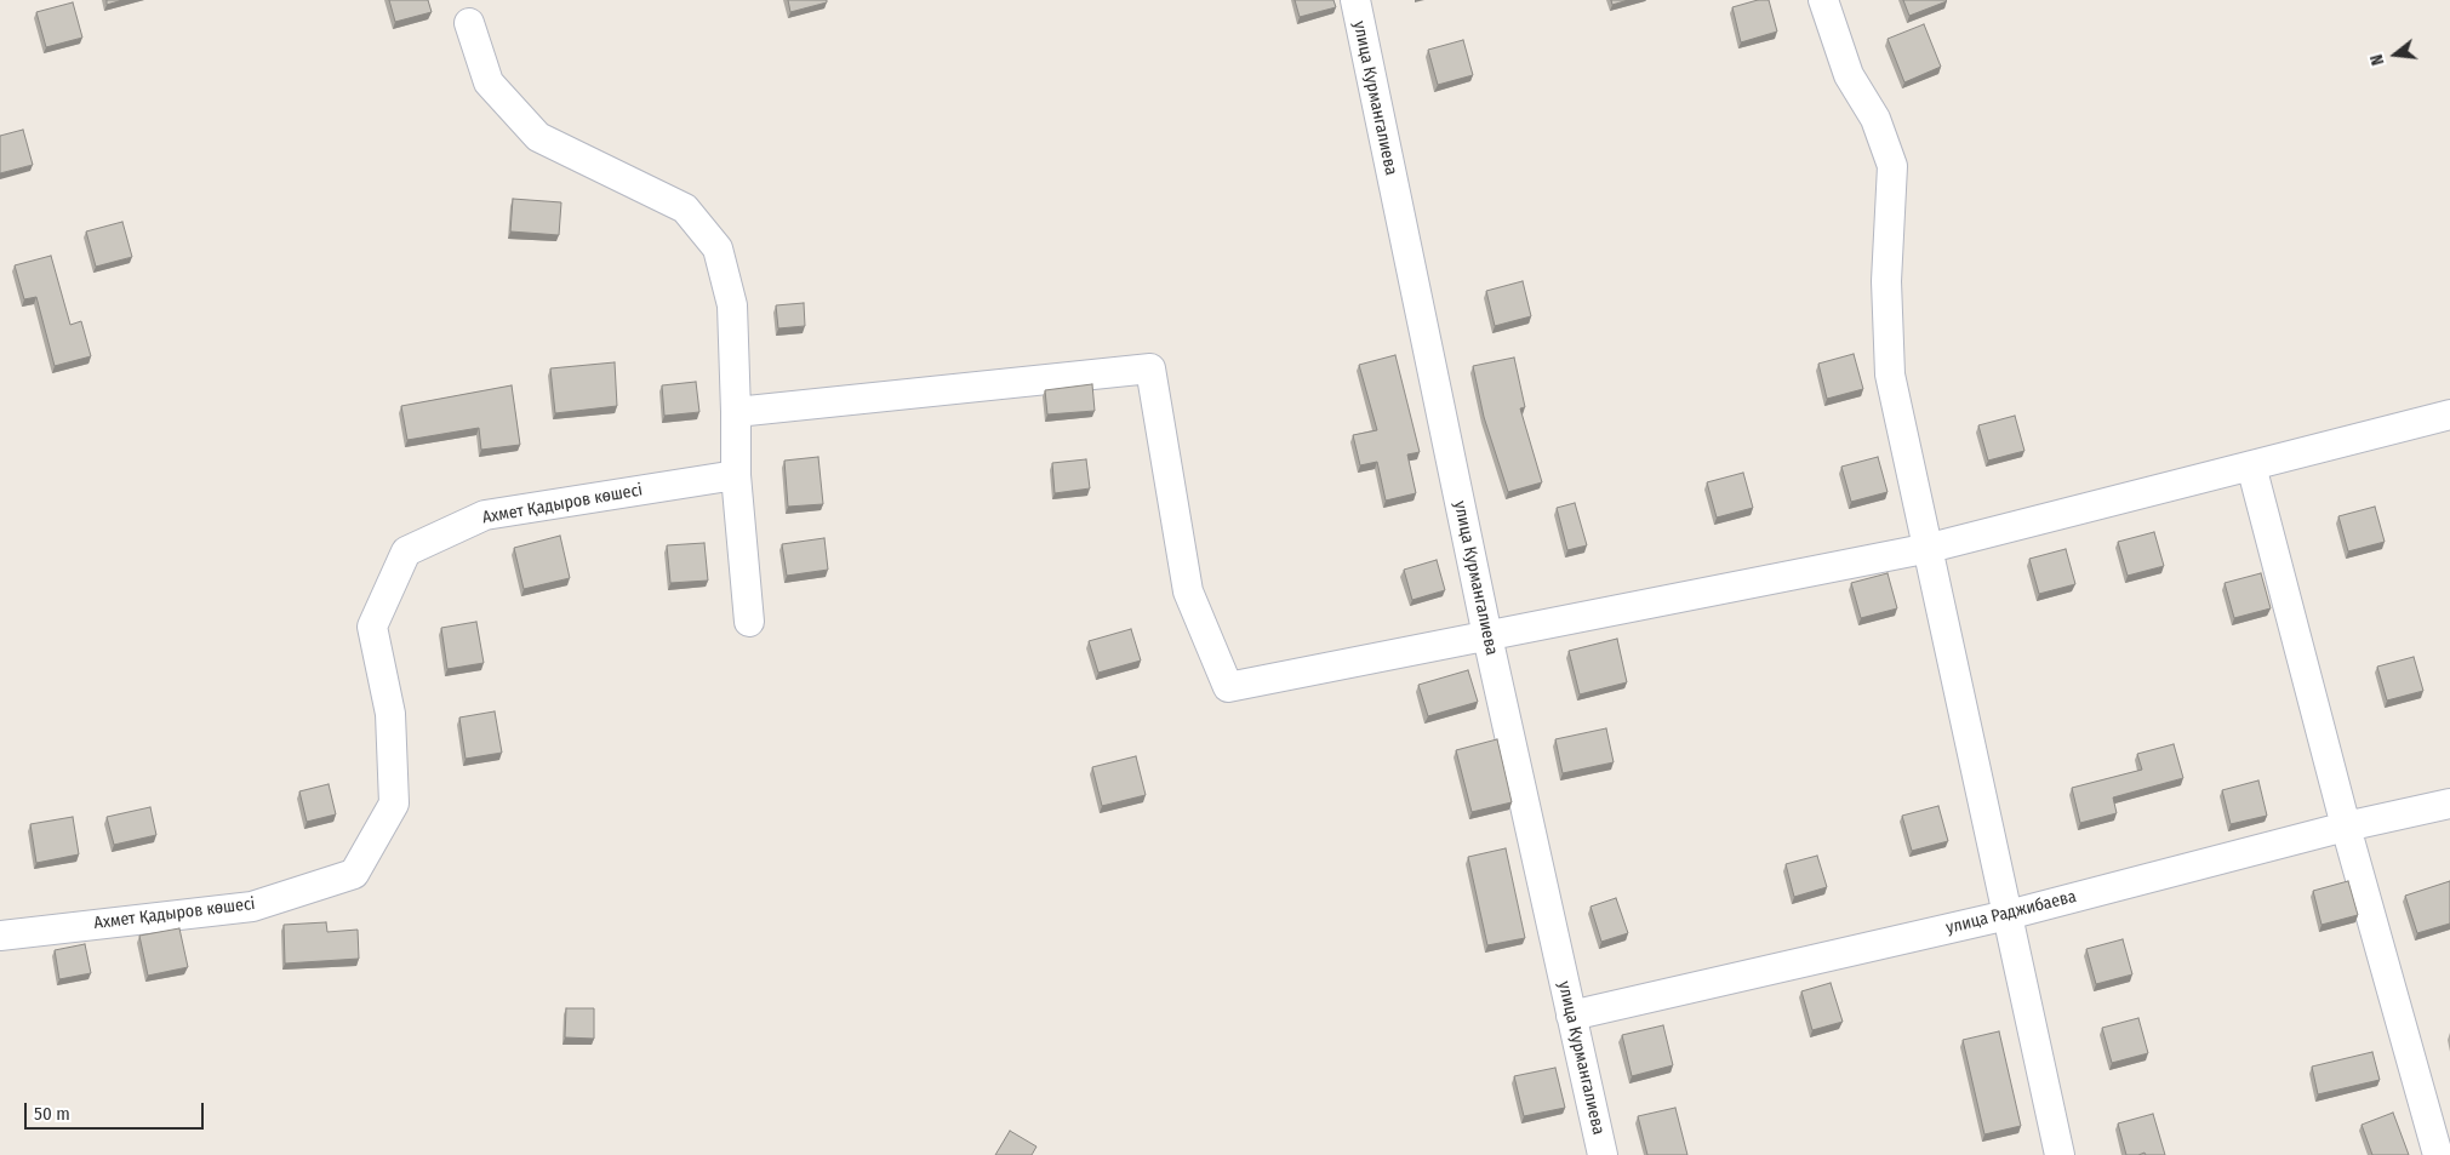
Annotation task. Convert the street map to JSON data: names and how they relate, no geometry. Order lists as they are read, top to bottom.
{
  "streets": {
    "street": ["улица Курмангалиева", "Ахмет Қадыров көшесі", "улица Раджибаева"]
  },
  "crossings": [
    ["улица Курмангалиева", "улица Раджибаева"]
  ],
  "scale_bar": "50 m",
  "north": "left"
}
